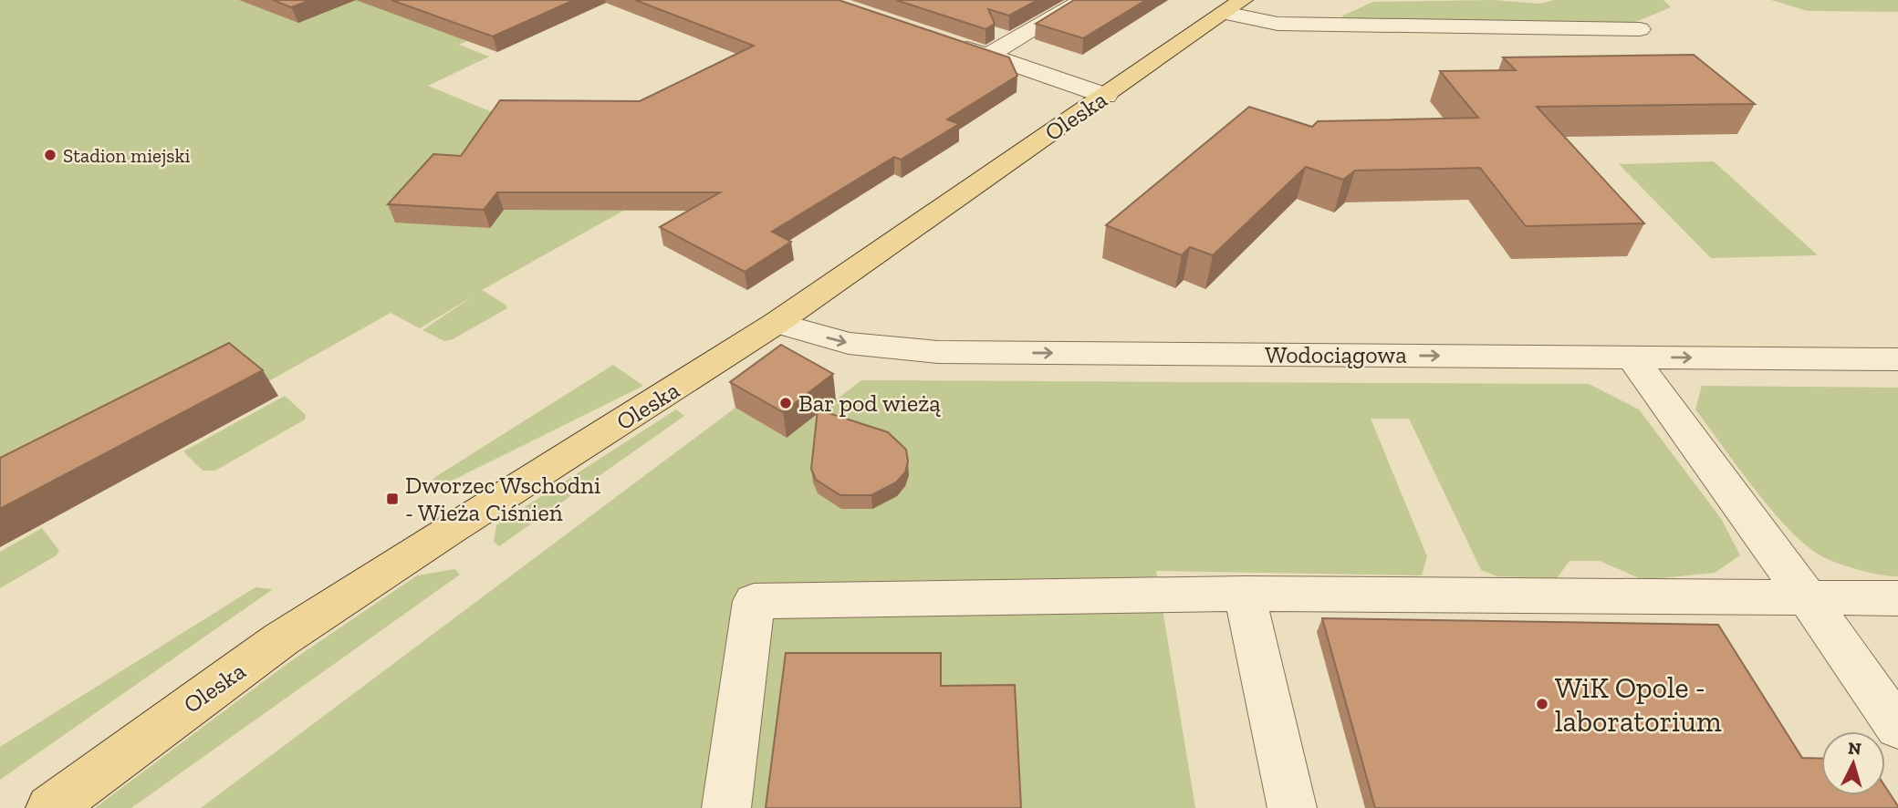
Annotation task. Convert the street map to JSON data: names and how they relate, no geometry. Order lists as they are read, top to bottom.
{
  "streets": {
    "main road": ["Oleska"],
    "street": ["Wodociągowa"]
  },
  "crossings": [
    ["Oleska", "Wodociągowa"]
  ],
  "places": {
    "other": ["Stadion miejski", "Bar pod wieżą", "WiK Opole - laboratorium"],
    "transit": ["Dworzec Wschodni - Wieża Ciśnień"]
  },
  "north": "top"
}
